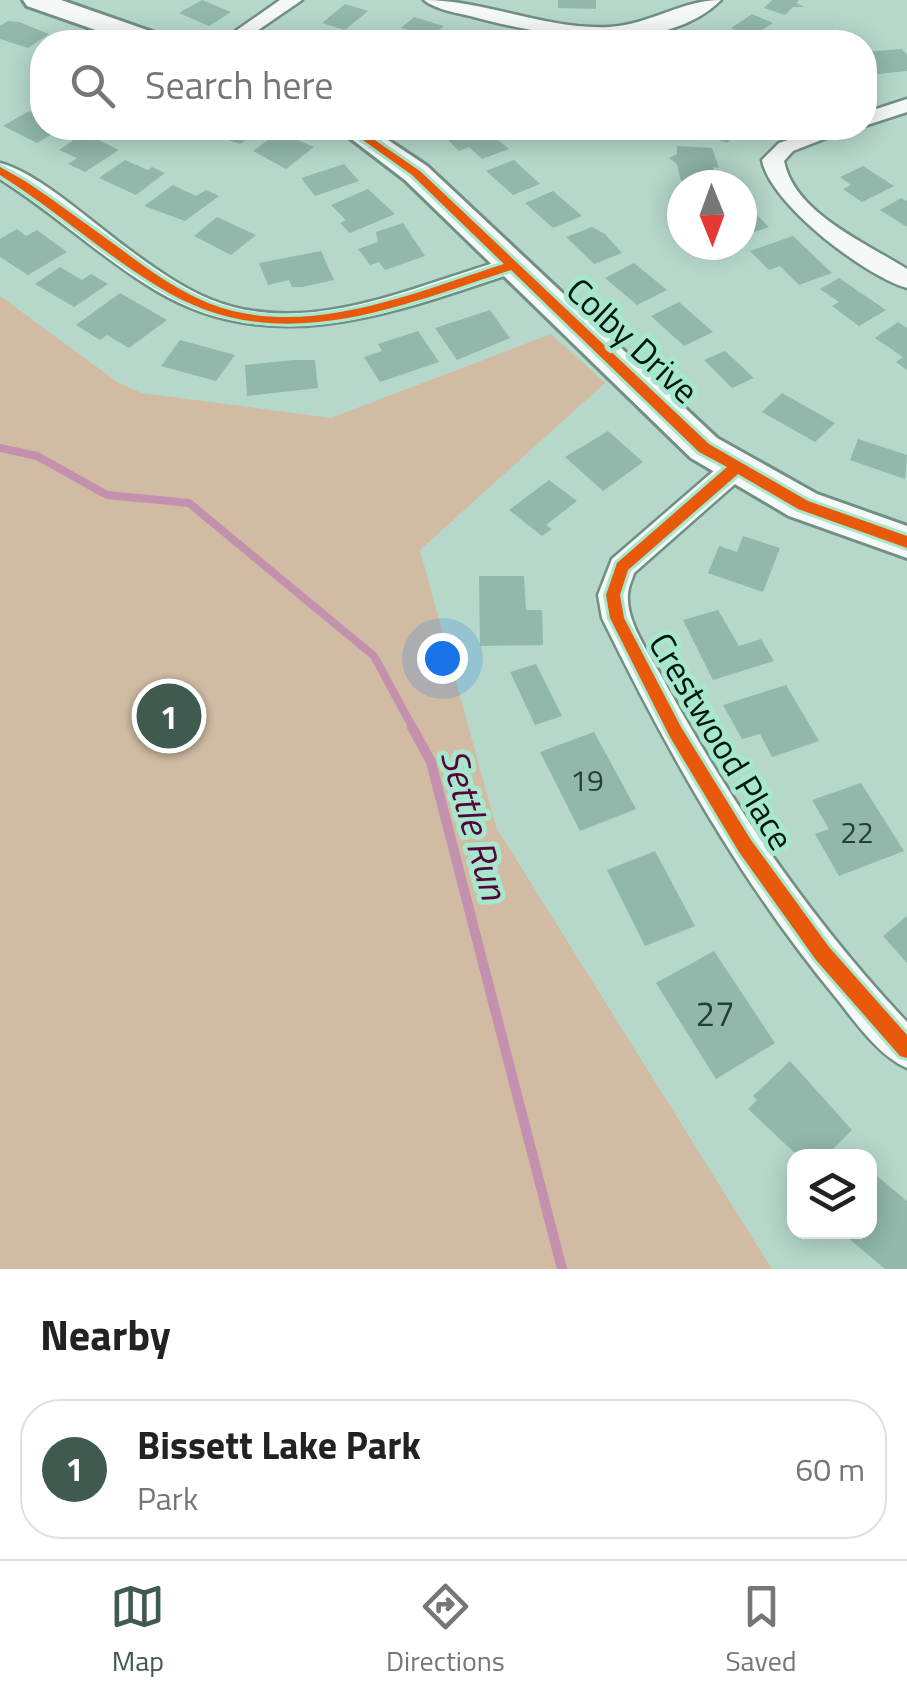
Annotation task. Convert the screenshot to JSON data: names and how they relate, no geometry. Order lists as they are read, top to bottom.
{
  "streets": {
    "street": ["Colby Drive", "Crestwood Place"]
  },
  "crossings": [
    ["Colby Drive", "Crestwood Place"]
  ],
  "water": ["Settle Run"],
  "house_numbers": ["19", "22", "27"],
  "north": "bottom",
  "page": {
    "search": "Search here",
    "pins": "1",
    "heading": "Nearby",
    "list": [
      {
        "mark": "1",
        "name": "Bissett Lake Park",
        "note": "Park",
        "value": "60 m"
      }
    ],
    "nav": ["Map", "Directions", "Saved"]
  }
}
